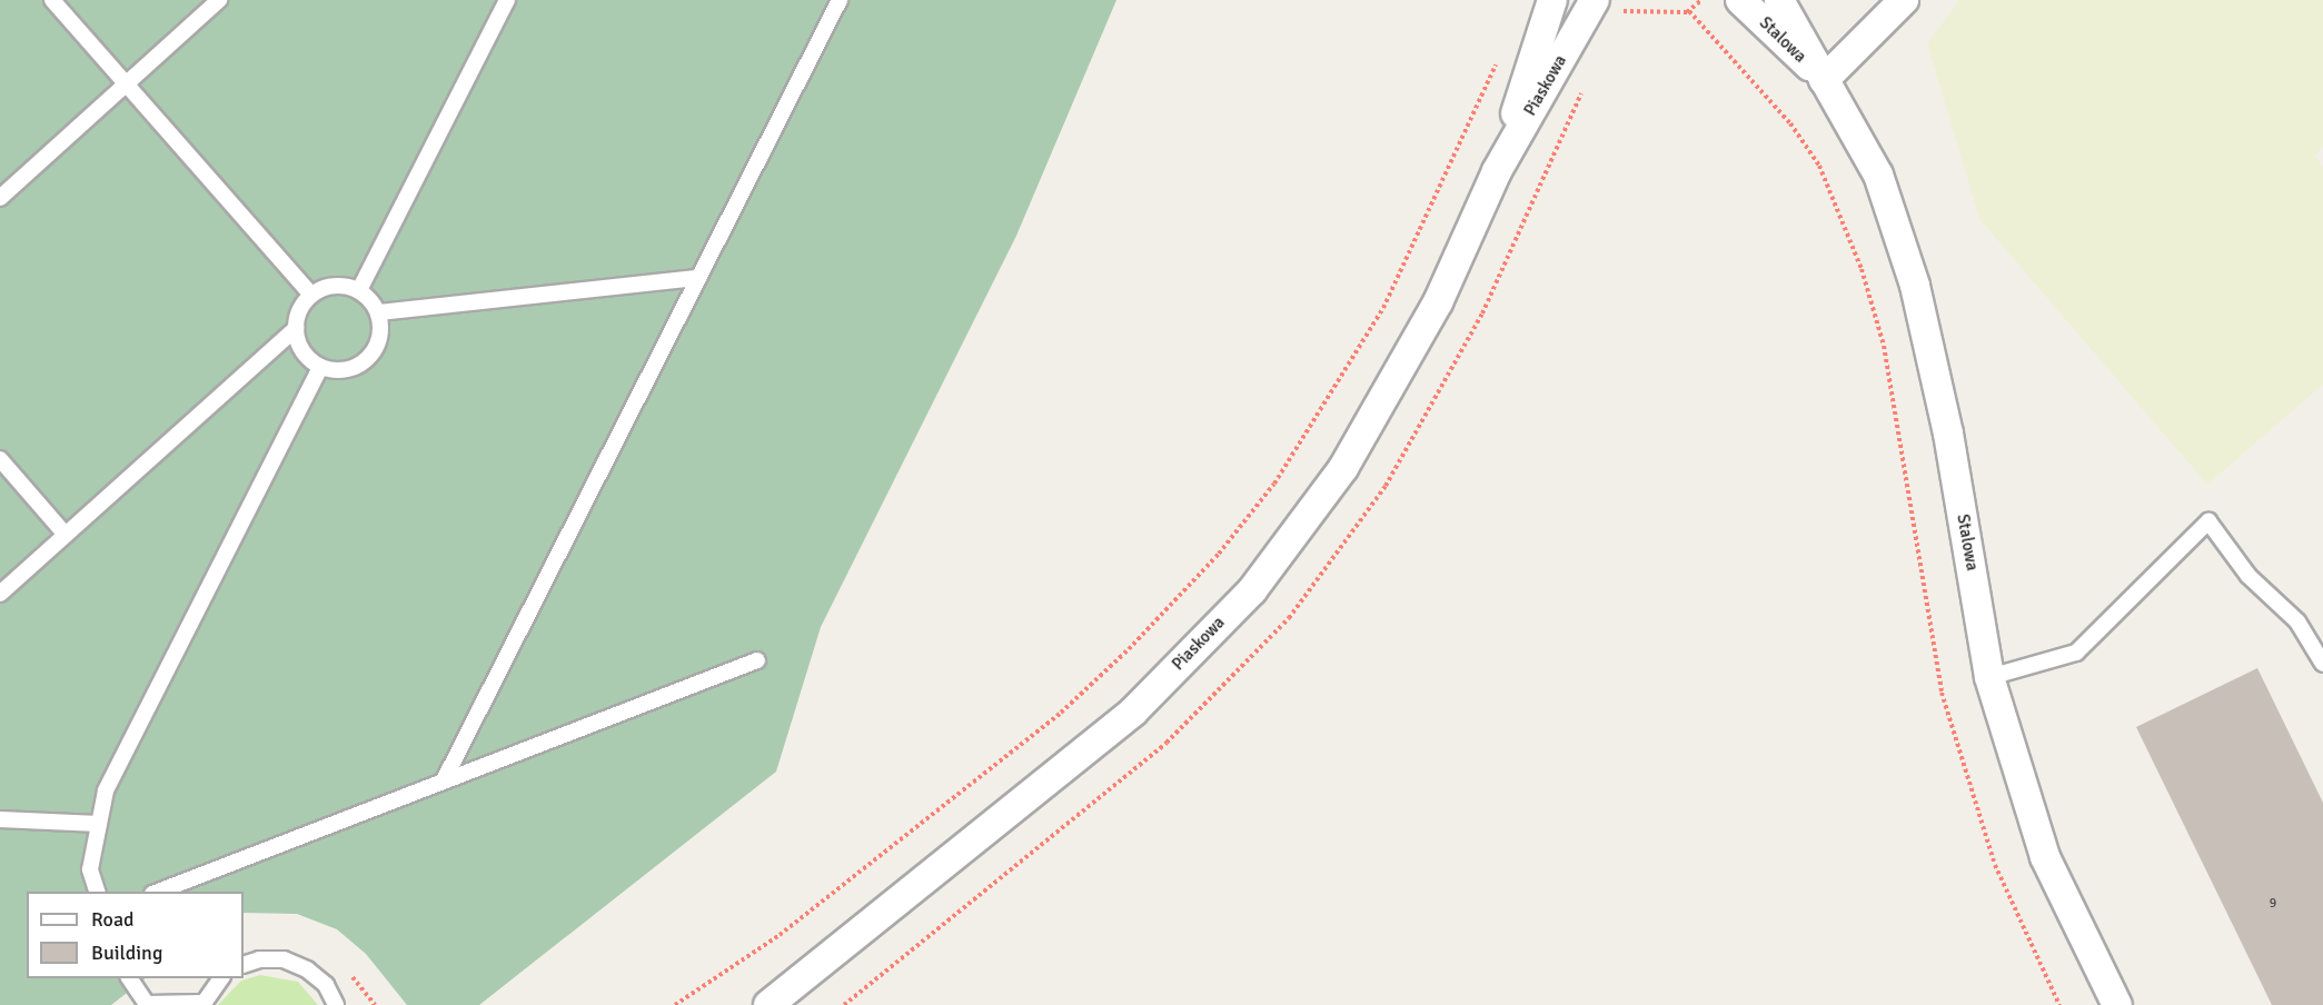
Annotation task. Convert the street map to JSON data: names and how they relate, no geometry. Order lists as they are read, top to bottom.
{
  "streets": {
    "street": ["Stalowa", "Piaskowa"]
  },
  "house_numbers": ["9"],
  "legend": ["Road", "Building"]
}
